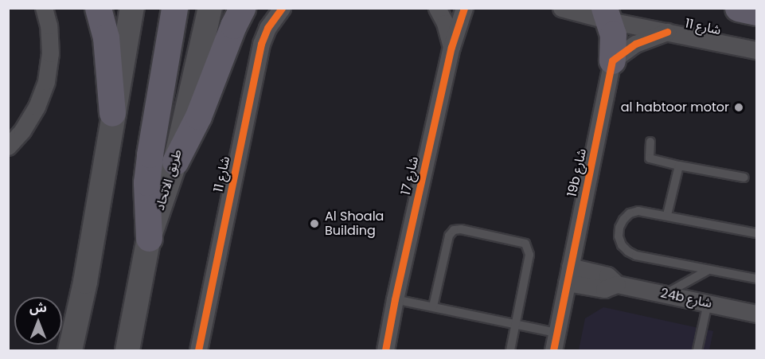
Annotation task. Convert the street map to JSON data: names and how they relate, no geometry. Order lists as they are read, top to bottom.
{
  "streets": {
    "main road": ["طريق الاتحاد"],
    "street": [
      "شارع 11",
      "19b شارع",
      "شارع 17",
      "24b شارع"
    ]
  },
  "crossings": [
    ["19b شارع", "24b شارع"]
  ],
  "places": ["al habtoor motor", "Al Shoala Building"],
  "north": "top"
}
